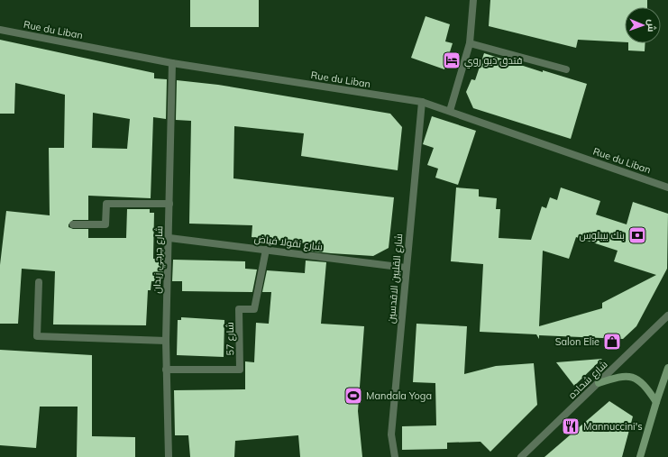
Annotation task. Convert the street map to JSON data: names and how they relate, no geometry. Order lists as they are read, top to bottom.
{
  "streets": {
    "street": [
      "Rue du Liban",
      "شارع نقولا فياض",
      "شارع جرجي زيدان",
      "شارع القلبين الاقدسين",
      "شارع 57",
      "شارع شحاده"
    ]
  },
  "crossings": [
    ["Rue du Liban", "شارع جرجي زيدان"],
    ["Rue du Liban", "شارع القلبين الاقدسين"],
    ["شارع نقولا فياض", "شارع جرجي زيدان"],
    ["شارع نقولا فياض", "شارع القلبين الاقدسين"],
    ["شارع نقولا فياض", "شارع 57"],
    ["شارع جرجي زيدان", "شارع 57"]
  ],
  "places": {
    "hotel": ["فتدق ديو روي"],
    "bank": ["بنك بيبلوس"],
    "shop": ["Salon Elie"],
    "sports": ["Mandala Yoga"],
    "restaurant": ["Mannuccini's"]
  },
  "north": "right"
}
